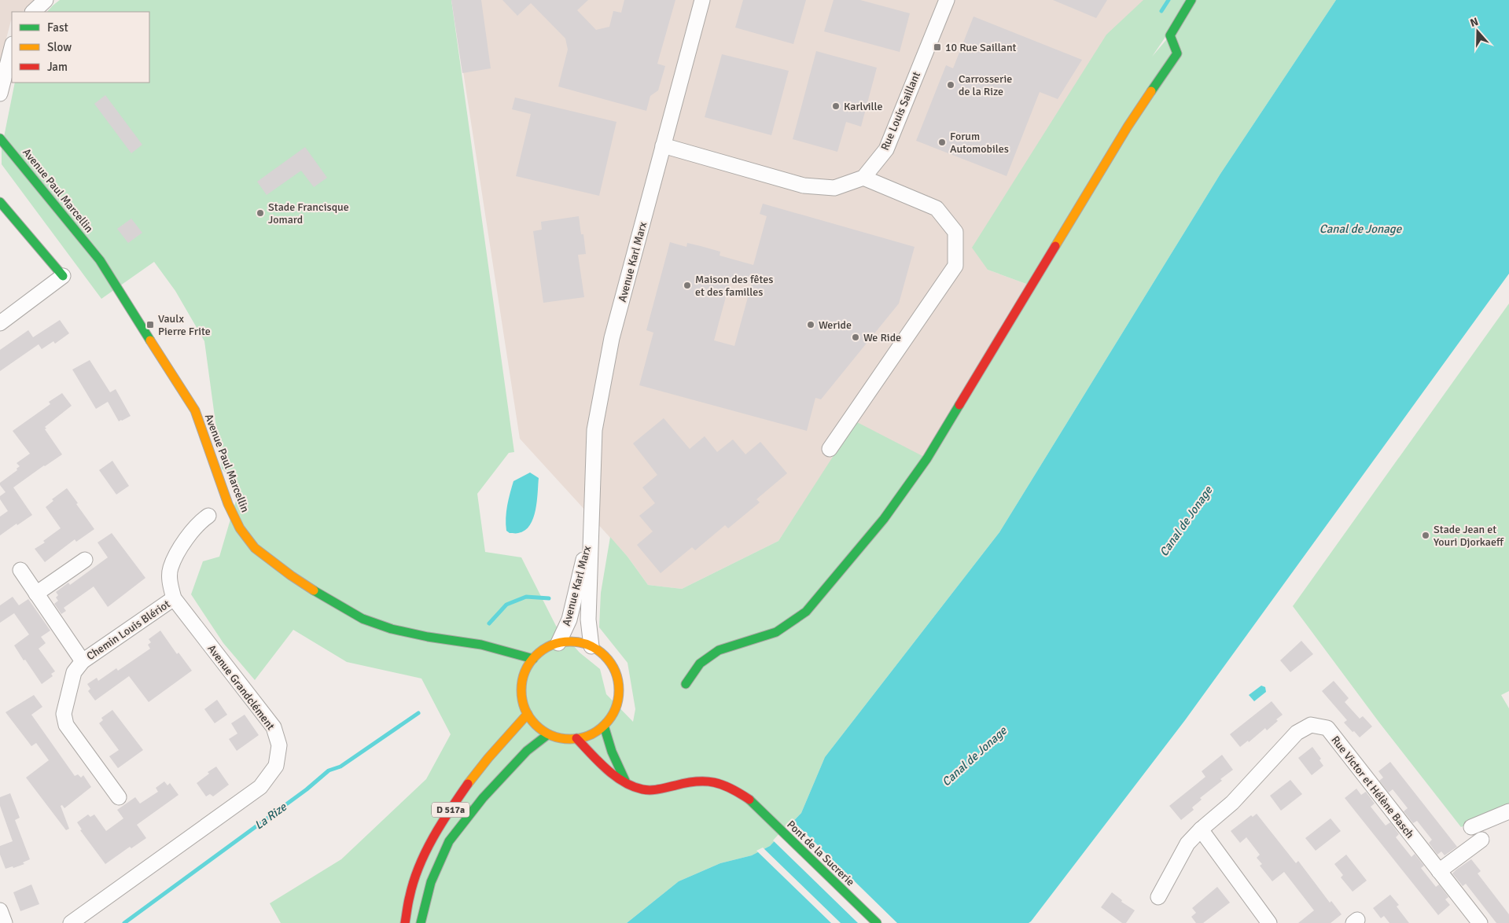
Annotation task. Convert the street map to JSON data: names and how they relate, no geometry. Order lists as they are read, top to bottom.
{
  "streets": {
    "main road": ["Avenue Paul Marcellin", "D 517a", "Pont de la Sucrerie"],
    "street": [
      "Rue Louis Saillant",
      "Avenue Karl Marx",
      "Chemin Louis Blériot",
      "Avenue Grandclément",
      "Rue Victor et Hélène Basch"
    ]
  },
  "crossings": [
    ["Avenue Paul Marcellin", "Avenue Karl Marx"],
    ["Avenue Paul Marcellin", "D 517a"],
    ["Avenue Karl Marx", "D 517a"],
    ["Chemin Louis Blériot", "Avenue Grandclément"]
  ],
  "water": ["Canal de Jonage", "La Rize"],
  "places": {
    "transit": ["10 Rue Saillant", "Vaulx Pierre Frite"],
    "other": [
      "Carrosserie de la Rize",
      "Karlville",
      "Forum Automobiles",
      "Stade Francisque Jomard",
      "Maison des fêtes et des familles",
      "Weride",
      "We Ride",
      "Stade Jean et Youri Djorkaeff"
    ]
  },
  "legend": ["Fast", "Slow", "Jam"],
  "north": "top"
}
